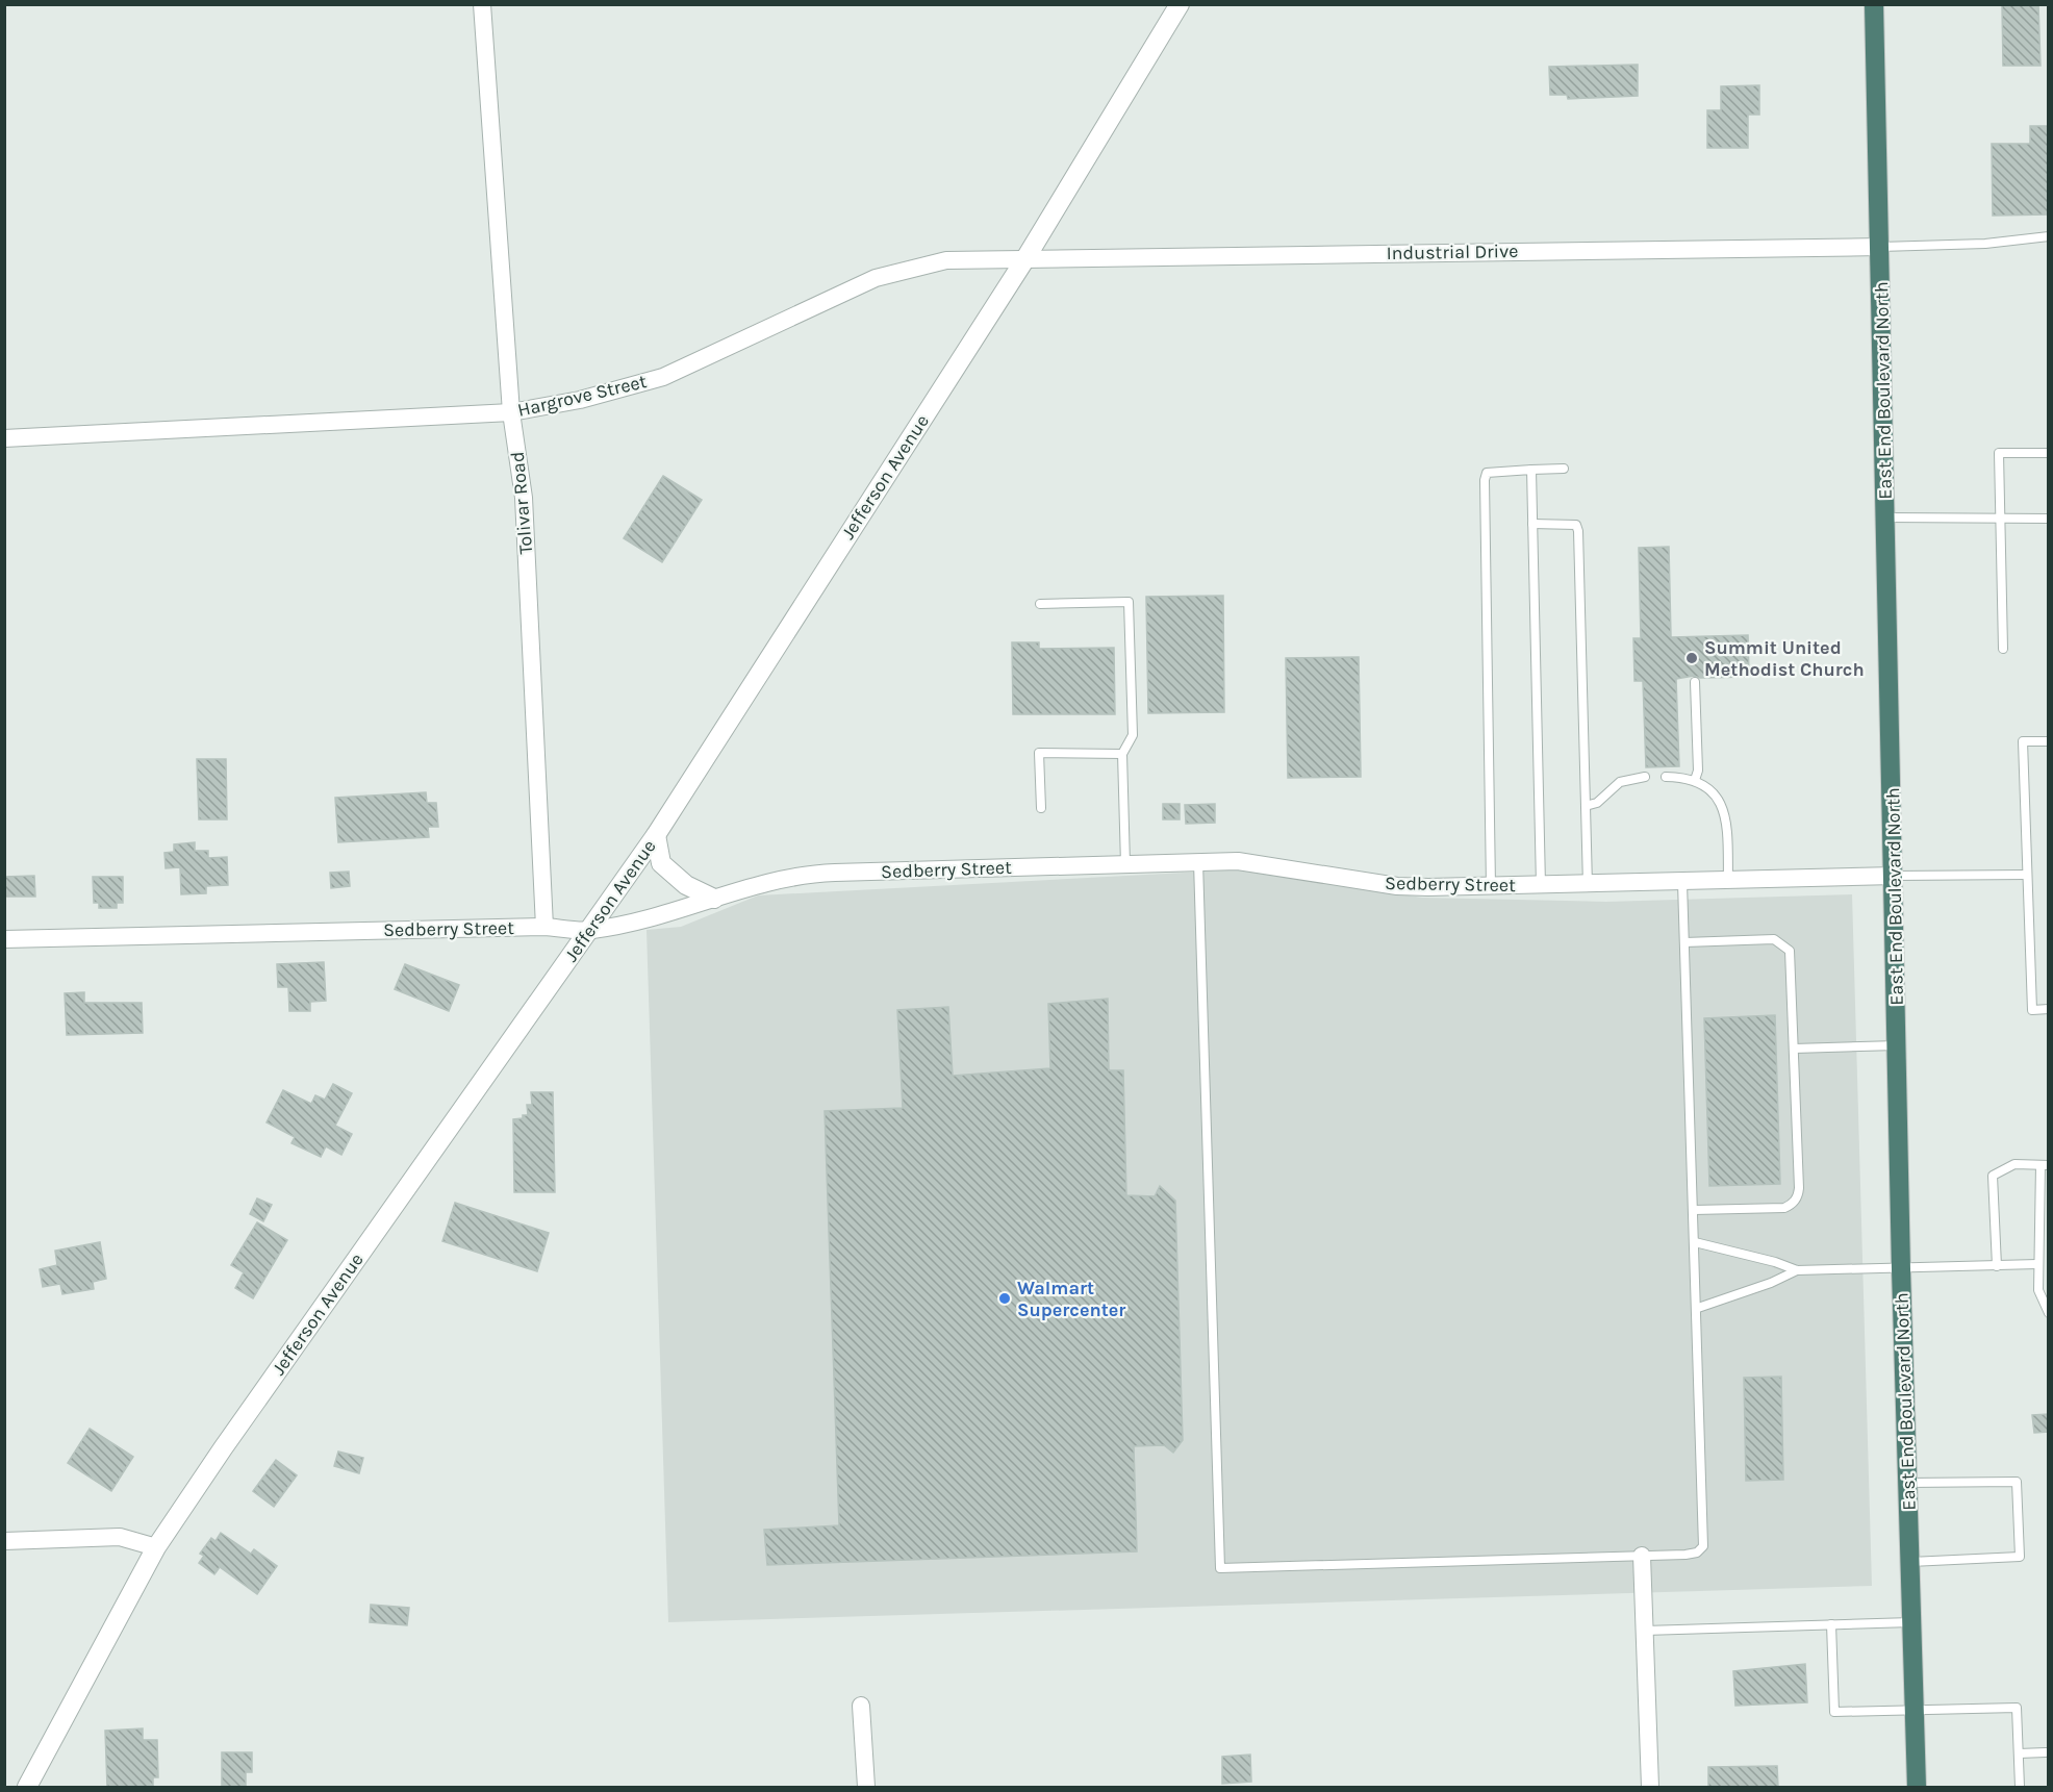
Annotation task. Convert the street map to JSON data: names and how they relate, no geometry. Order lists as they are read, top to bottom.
{
  "streets": {
    "highway": ["East End Boulevard North"],
    "street": [
      "Industrial Drive",
      "Hargrove Street",
      "Jefferson Avenue",
      "Tolivar Road",
      "Sedberry Street"
    ]
  },
  "crossings": [
    ["Industrial Drive", "East End Boulevard North"],
    ["Industrial Drive", "Hargrove Street"],
    ["Industrial Drive", "Jefferson Avenue"],
    ["East End Boulevard North", "Sedberry Street"],
    ["Hargrove Street", "Jefferson Avenue"],
    ["Hargrove Street", "Tolivar Road"],
    ["Jefferson Avenue", "Sedberry Street"],
    ["Tolivar Road", "Sedberry Street"]
  ],
  "places": ["Summit United Methodist Church", "Walmart Supercenter"]
}
